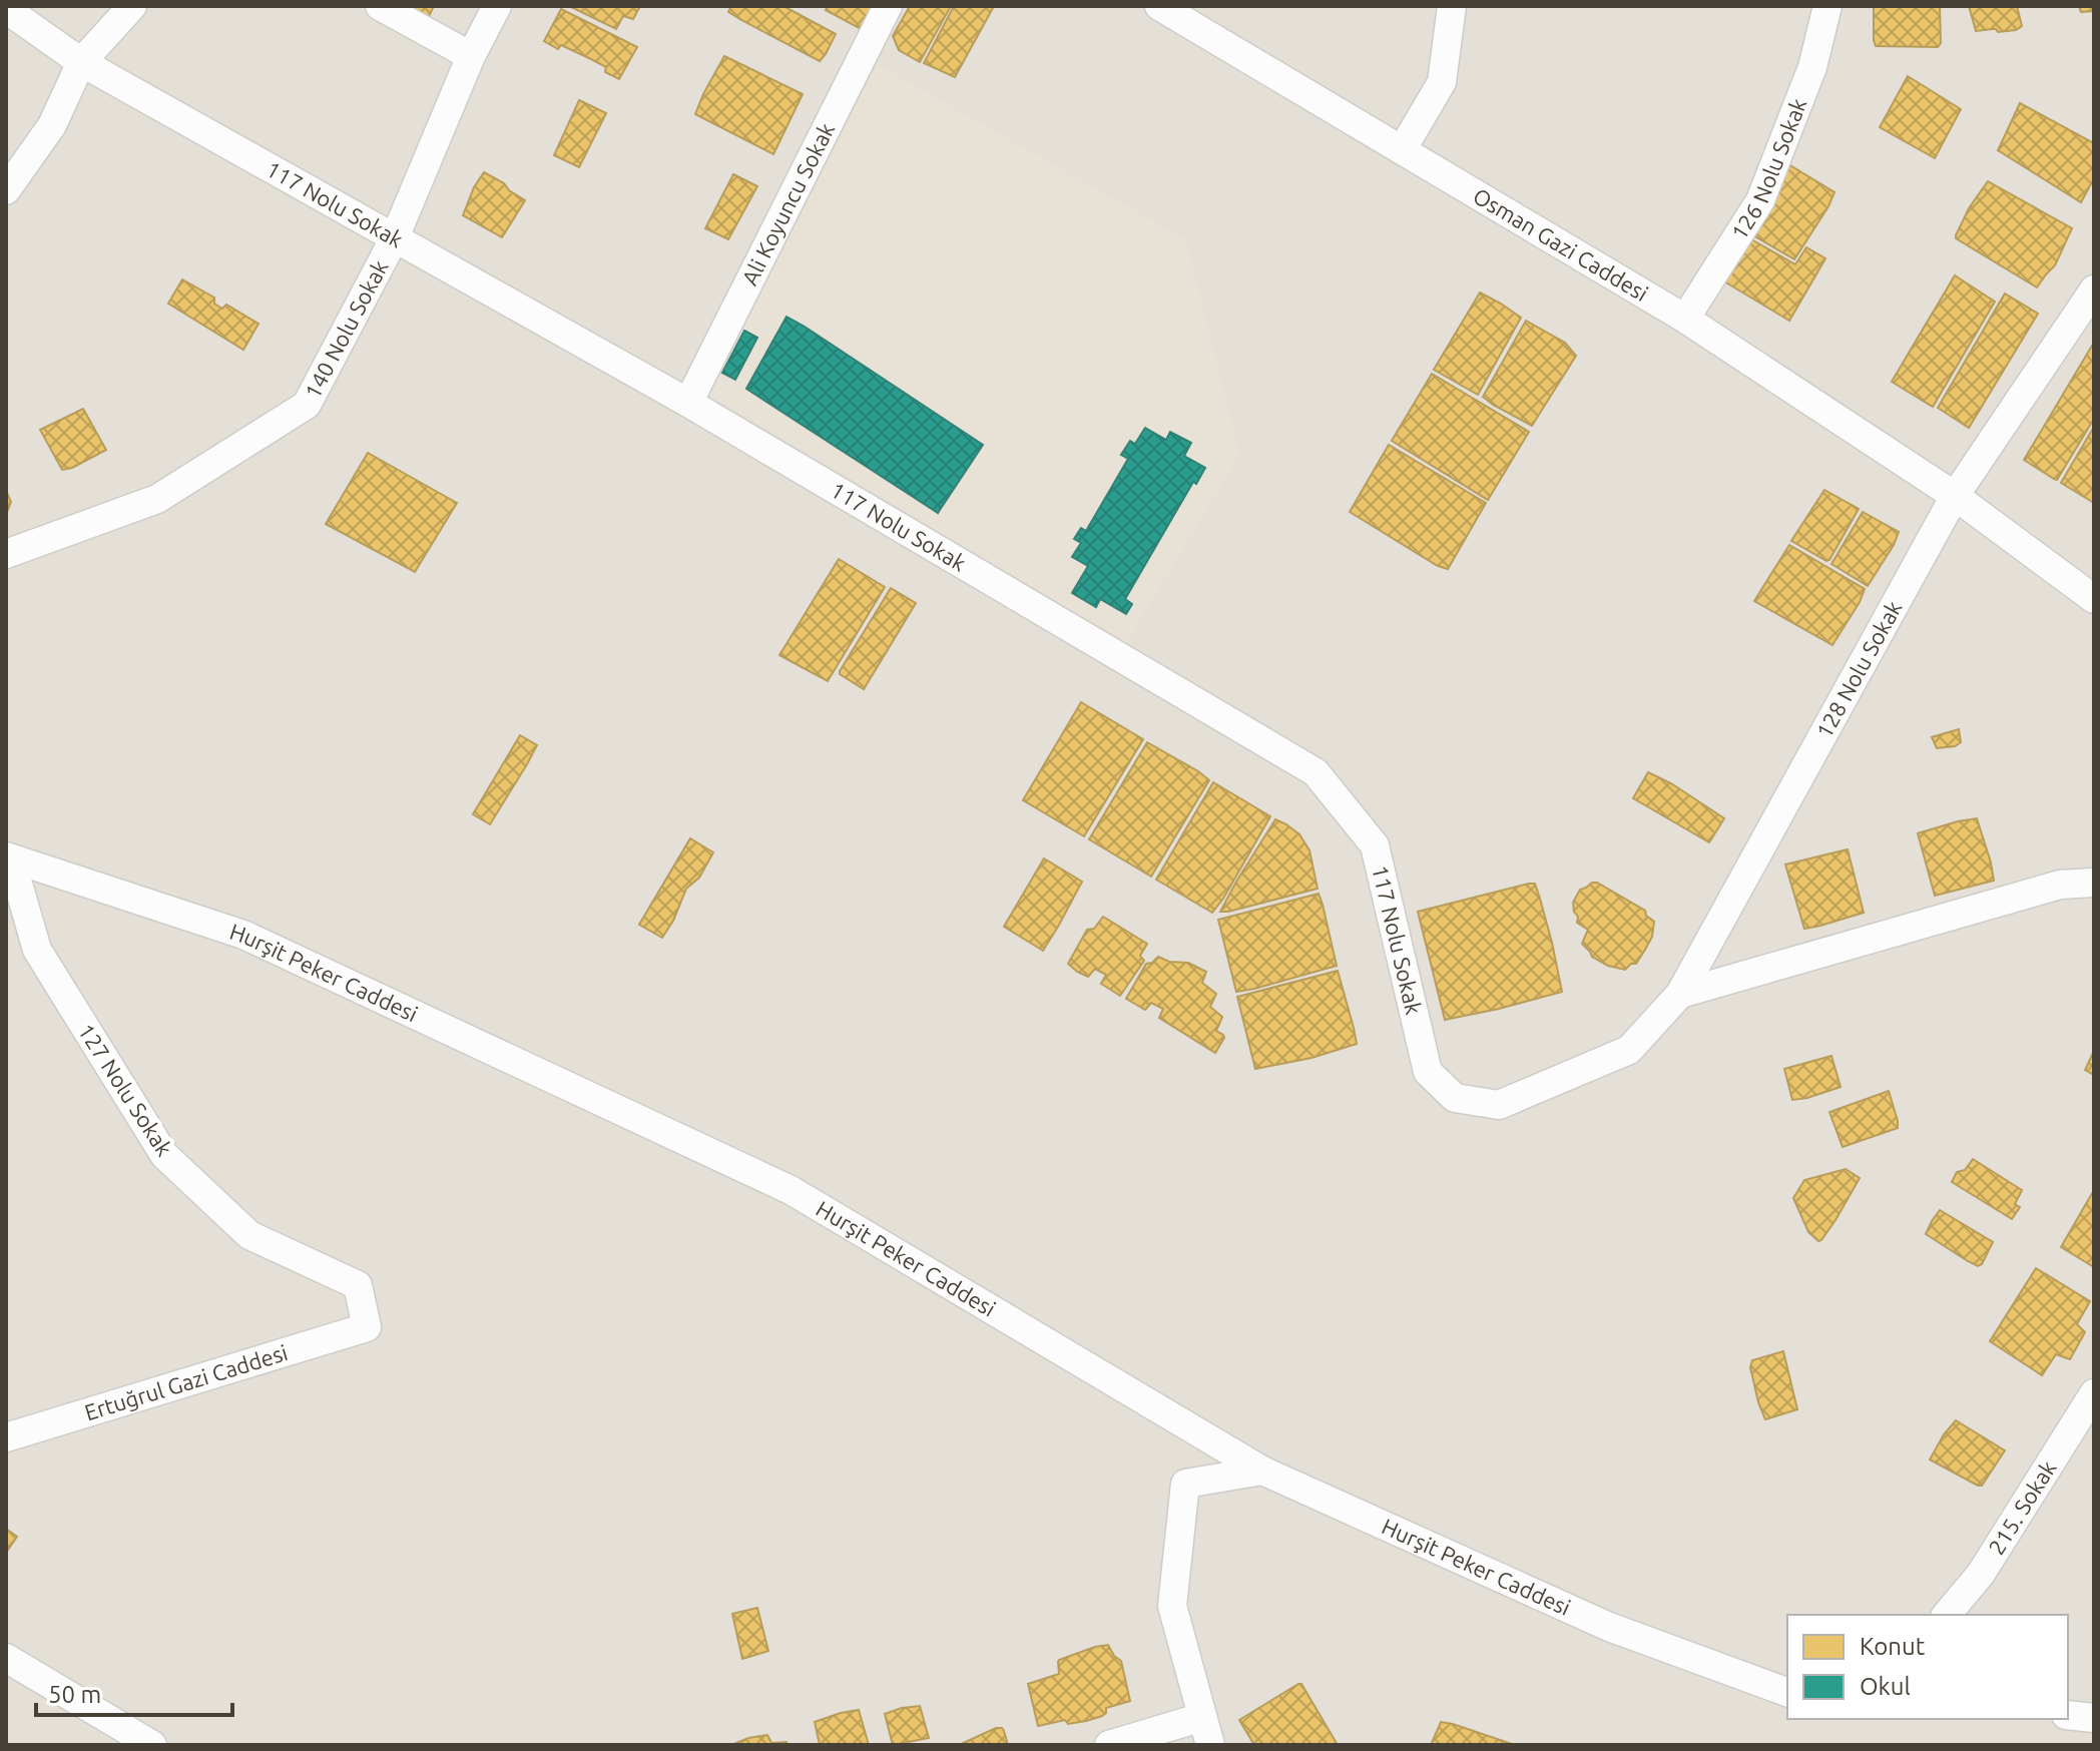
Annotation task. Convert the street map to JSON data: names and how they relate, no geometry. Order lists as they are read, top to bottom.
{
  "streets": {
    "street": [
      "126 Nolu Sokak",
      "117 Nolu Sokak",
      "Ali Koyuncu Sokak",
      "Osman Gazi Caddesi",
      "140 Nolu Sokak",
      "128 Nolu Sokak",
      "Hurşit Peker Caddesi",
      "127 Nolu Sokak",
      "Ertuğrul Gazi Caddesi",
      "215. Sokak"
    ]
  },
  "crossings": [
    ["126 Nolu Sokak", "Osman Gazi Caddesi"],
    ["117 Nolu Sokak", "Ali Koyuncu Sokak"],
    ["117 Nolu Sokak", "140 Nolu Sokak"],
    ["117 Nolu Sokak", "128 Nolu Sokak"],
    ["Osman Gazi Caddesi", "128 Nolu Sokak"],
    ["Hurşit Peker Caddesi", "127 Nolu Sokak"],
    ["127 Nolu Sokak", "Ertuğrul Gazi Caddesi"]
  ],
  "legend": ["Konut", "Okul"],
  "scale_bar": "50 m"
}
